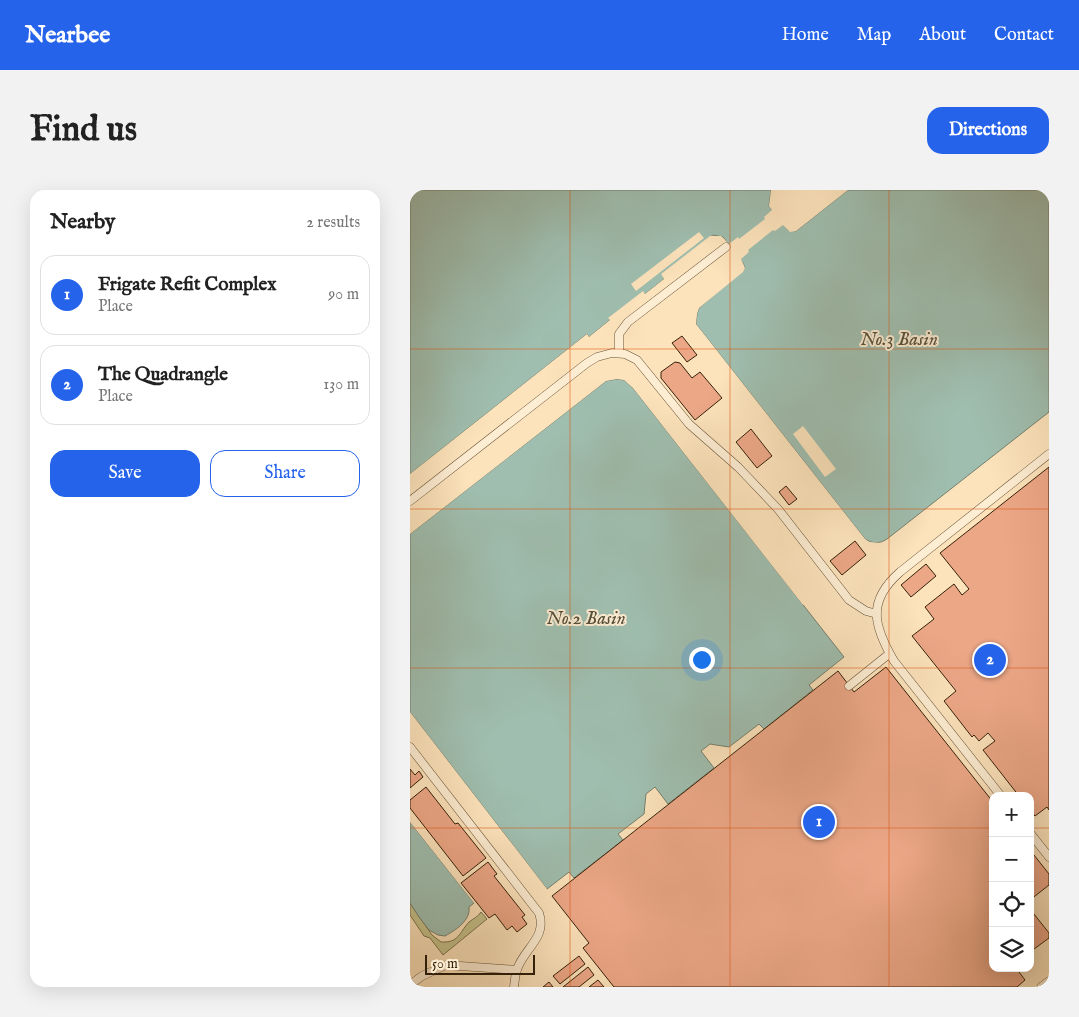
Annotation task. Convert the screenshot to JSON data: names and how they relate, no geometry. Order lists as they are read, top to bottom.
{
  "water": ["No.3 Basin", "No.2 Basin"],
  "scale_bar": "50 m",
  "page": {
    "header": "Nearbee",
    "nav": [
      "Home",
      "Map",
      "About",
      "Contact"
    ],
    "buttons": [
      "Directions",
      ["Save", "Share"]
    ],
    "title": "Find us",
    "heading": ["Nearby", "2 results"],
    "list": [
      {
        "mark": "1",
        "name": "Frigate Refit Complex",
        "note": "Place",
        "value": "90 m"
      },
      {
        "mark": "2",
        "name": "The Quadrangle",
        "note": "Place",
        "value": "130 m"
      }
    ],
    "pins": ["2", "1"],
    "map_buttons": ["+", "−"],
    "scale": "50 m"
  }
}
